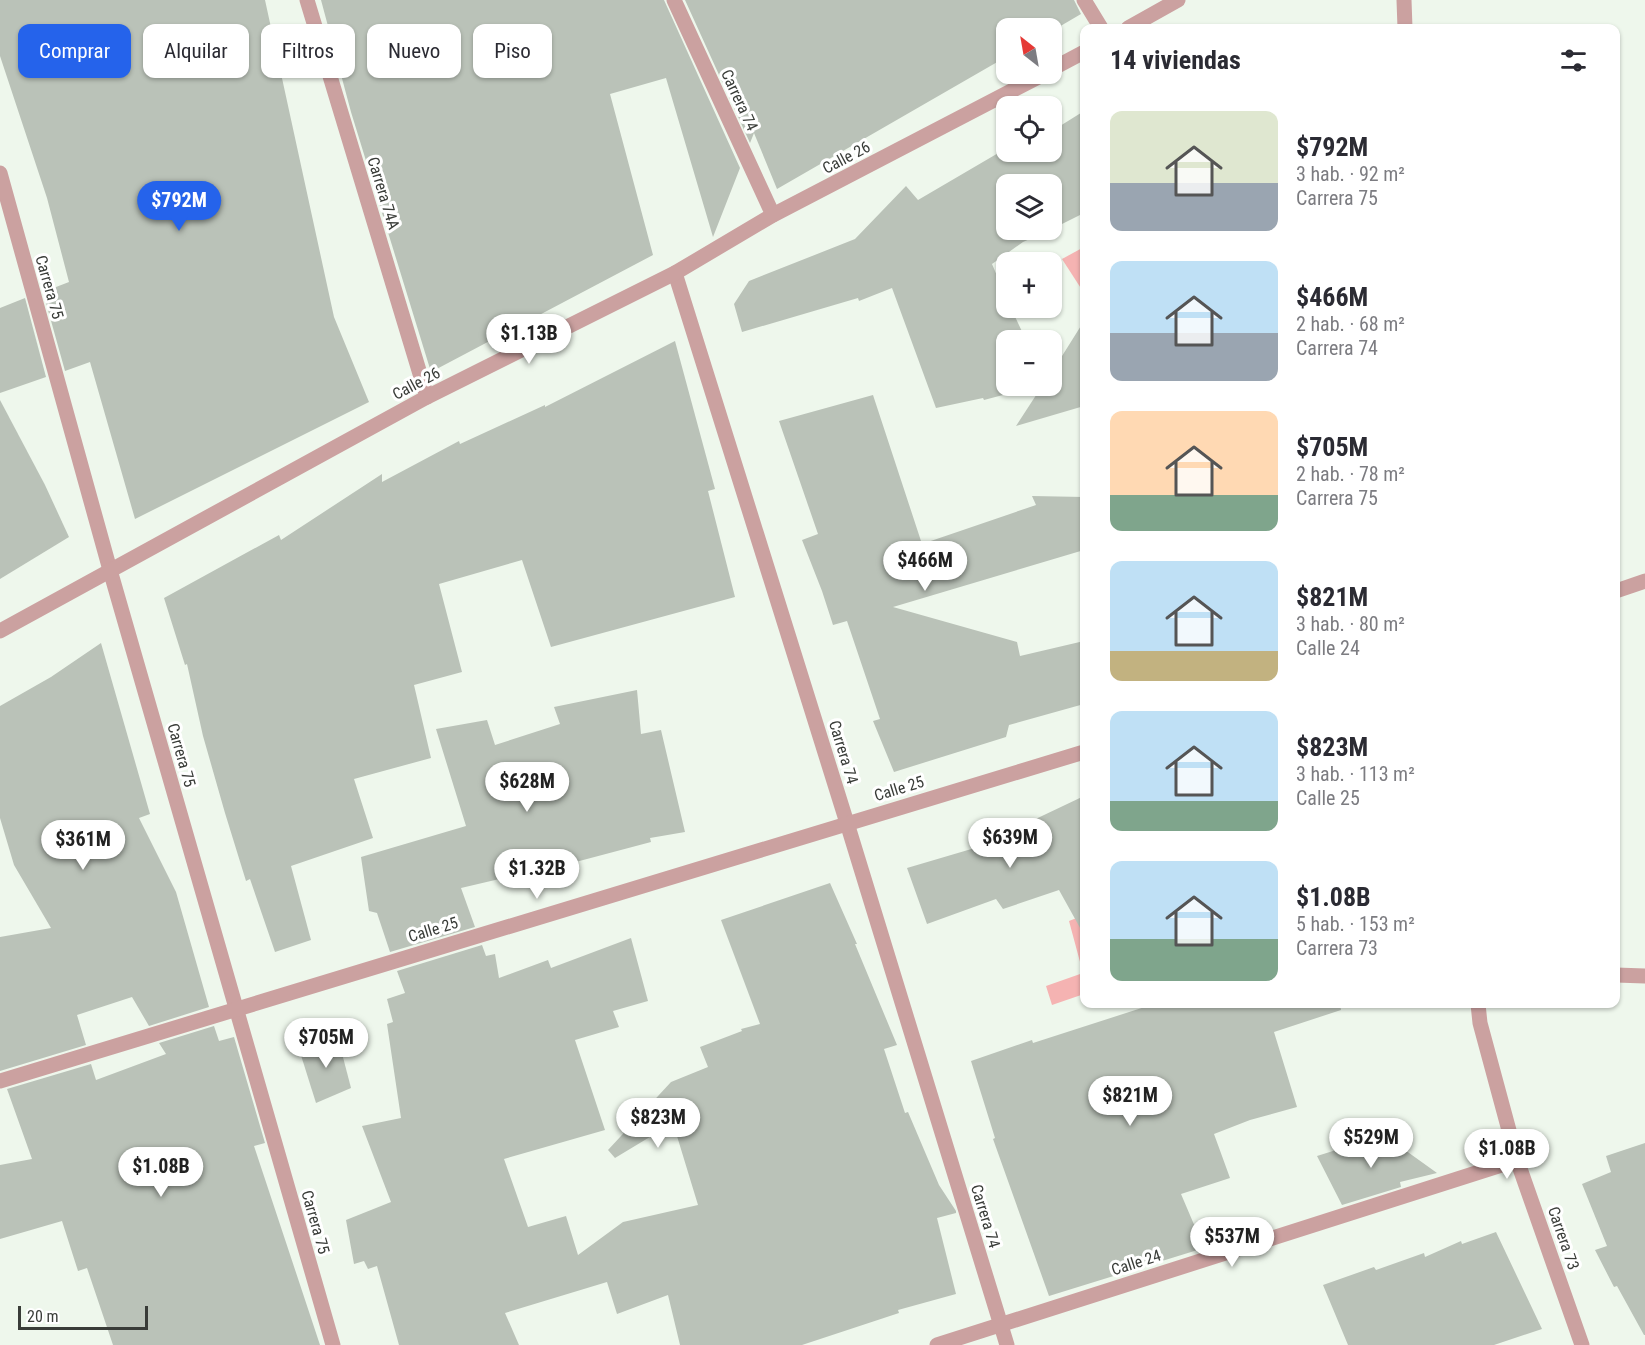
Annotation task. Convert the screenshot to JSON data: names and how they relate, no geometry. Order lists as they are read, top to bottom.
{
  "streets": {
    "street": [
      "Carrera 74",
      "Calle 26",
      "Carrera 74A",
      "Carrera 75",
      "Calle 25",
      "Carrera 73",
      "Calle 24"
    ]
  },
  "crossings": [
    ["Carrera 74", "Calle 26"],
    ["Carrera 74", "Calle 25"],
    ["Carrera 74", "Calle 24"],
    ["Calle 26", "Carrera 74A"],
    ["Calle 26", "Carrera 75"],
    ["Carrera 75", "Calle 25"],
    ["Carrera 73", "Calle 24"]
  ],
  "scale_bar": "20 m",
  "north": "top left",
  "page": {
    "map_buttons": ["+", "−"],
    "chip": [
      "Comprar",
      "Alquilar",
      "Filtros",
      "Nuevo",
      "Piso"
    ],
    "heading": "14 viviendas",
    "list": [
      {
        "name": "$792M",
        "note": "3 hab. · 92 m² · Carrera 75"
      },
      {
        "name": "$466M",
        "note": "2 hab. · 68 m² · Carrera 74"
      },
      {
        "name": "$705M",
        "note": "2 hab. · 78 m² · Carrera 75"
      },
      {
        "name": "$821M",
        "note": "3 hab. · 80 m² · Calle 24"
      },
      {
        "name": "$823M",
        "note": "3 hab. · 113 m² · Calle 25"
      },
      {
        "name": "$1.08B",
        "note": "5 hab. · 153 m² · Carrera 73"
      }
    ],
    "price": [
      "$792M",
      "$1.13B",
      "$466M",
      "$628M",
      "$639M",
      "$361M",
      "$1.32B",
      "$705M",
      "$821M",
      "$823M",
      "$529M",
      "$1.08B",
      "$1.08B",
      "$537M"
    ],
    "scale": "20 m"
  }
}
